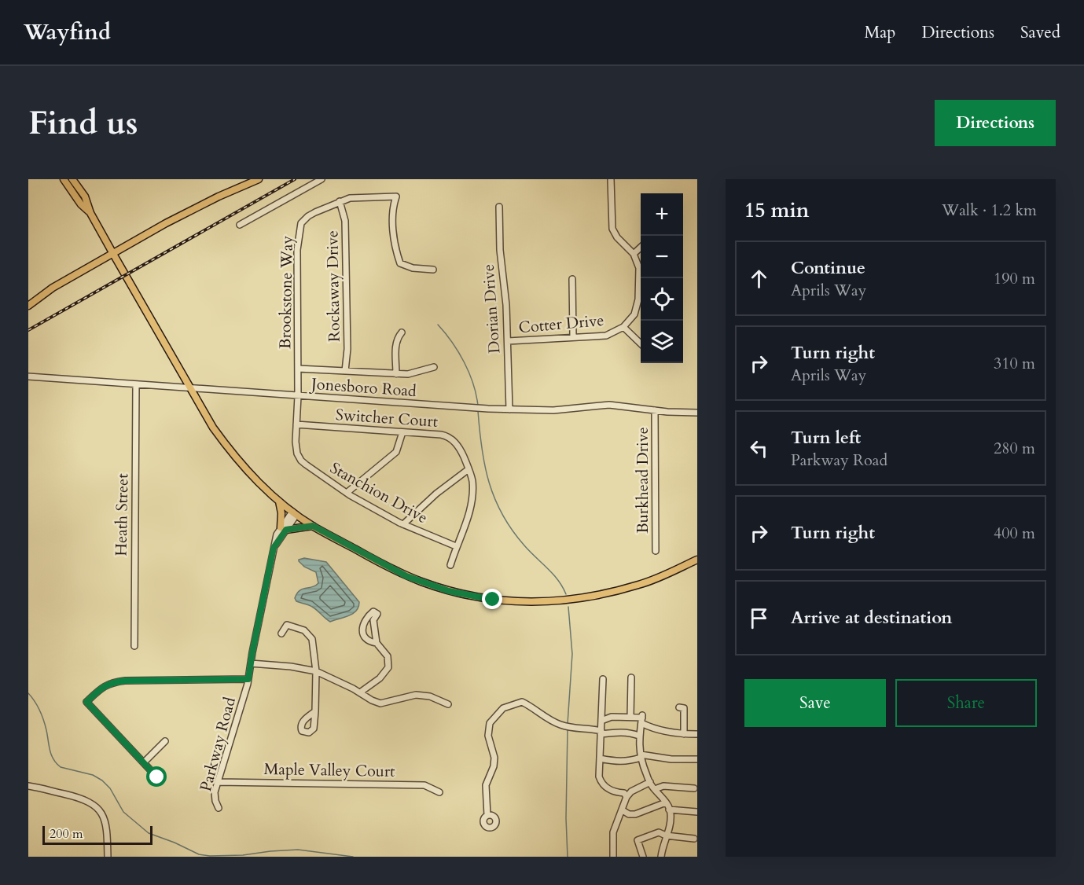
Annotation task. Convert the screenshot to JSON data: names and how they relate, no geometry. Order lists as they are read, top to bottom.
{
  "streets": {
    "street": [
      "Rockaway Drive",
      "Brookstone Way",
      "Dorian Drive",
      "Cotter Drive",
      "Jonesboro Road",
      "Switcher Court",
      "Burkhead Drive",
      "Stanchion Drive",
      "Heath Street",
      "Parkway Road",
      "Maple Valley Court"
    ]
  },
  "crossings": [
    ["Rockaway Drive", "Brookstone Way"],
    ["Brookstone Way", "Jonesboro Road"],
    ["Brookstone Way", "Stanchion Drive"],
    ["Dorian Drive", "Cotter Drive"],
    ["Dorian Drive", "Jonesboro Road"],
    ["Jonesboro Road", "Burkhead Drive"],
    ["Jonesboro Road", "Stanchion Drive"],
    ["Jonesboro Road", "Heath Street"],
    ["Switcher Court", "Stanchion Drive"],
    ["Parkway Road", "Maple Valley Court"]
  ],
  "scale_bar": "200 m",
  "page": {
    "header": "Wayfind",
    "nav": ["Map", "Directions", "Saved"],
    "buttons": [
      "Directions",
      ["Save", "Share"]
    ],
    "title": "Find us",
    "heading": ["15 min", "Walk · 1.2 km"],
    "map_buttons": ["+", "−"],
    "list": [
      ["Continue", "Aprils Way", "190 m"],
      ["Turn right", "Aprils Way", "310 m"],
      ["Turn left", "Parkway Road", "280 m"],
      ["Turn right", "400 m"],
      "Arrive at destination"
    ],
    "scale": "200 m"
  }
}
